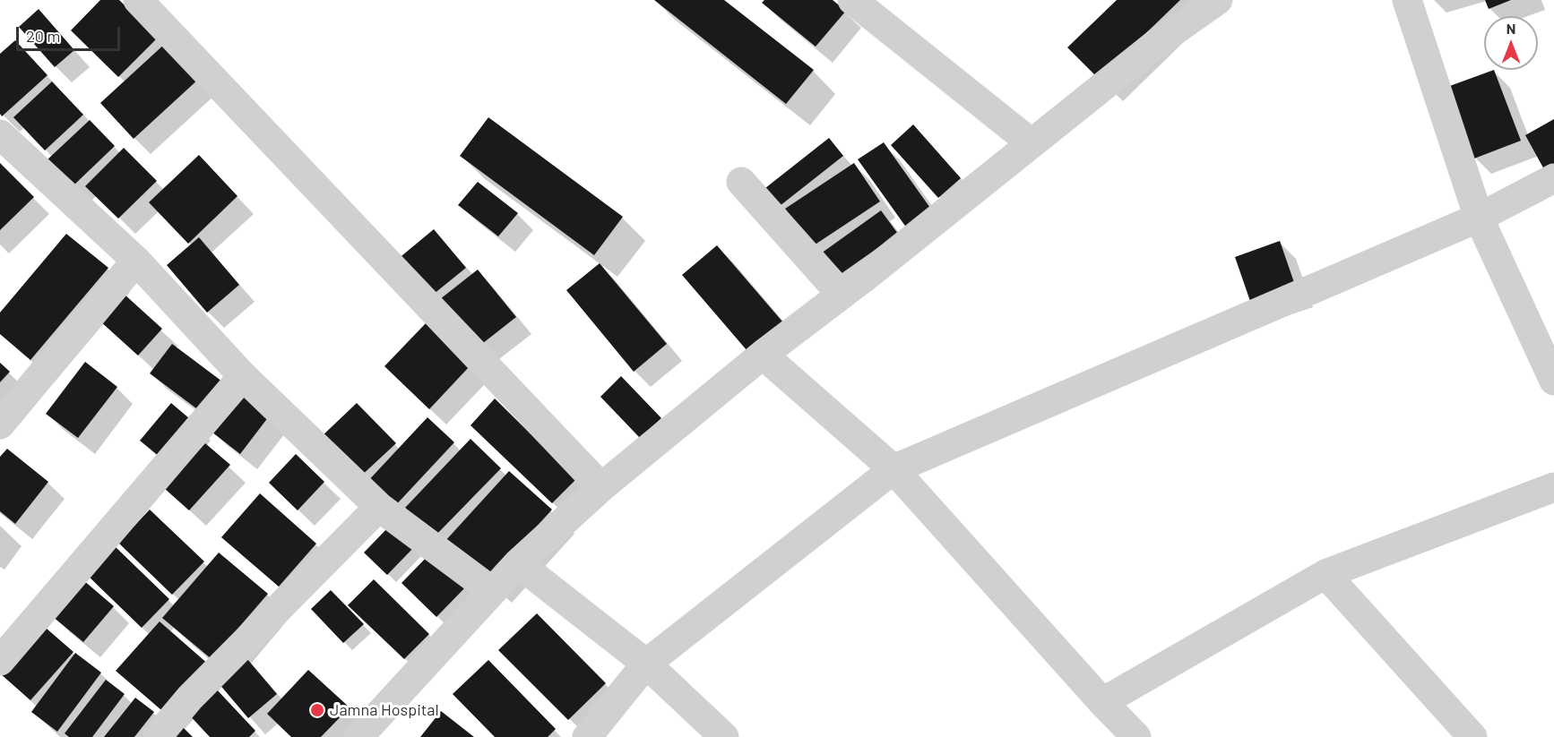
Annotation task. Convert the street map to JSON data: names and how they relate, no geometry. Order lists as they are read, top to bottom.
{
  "places": ["Jamna Hospital"],
  "scale_bar": "20 m",
  "north": "top"
}
